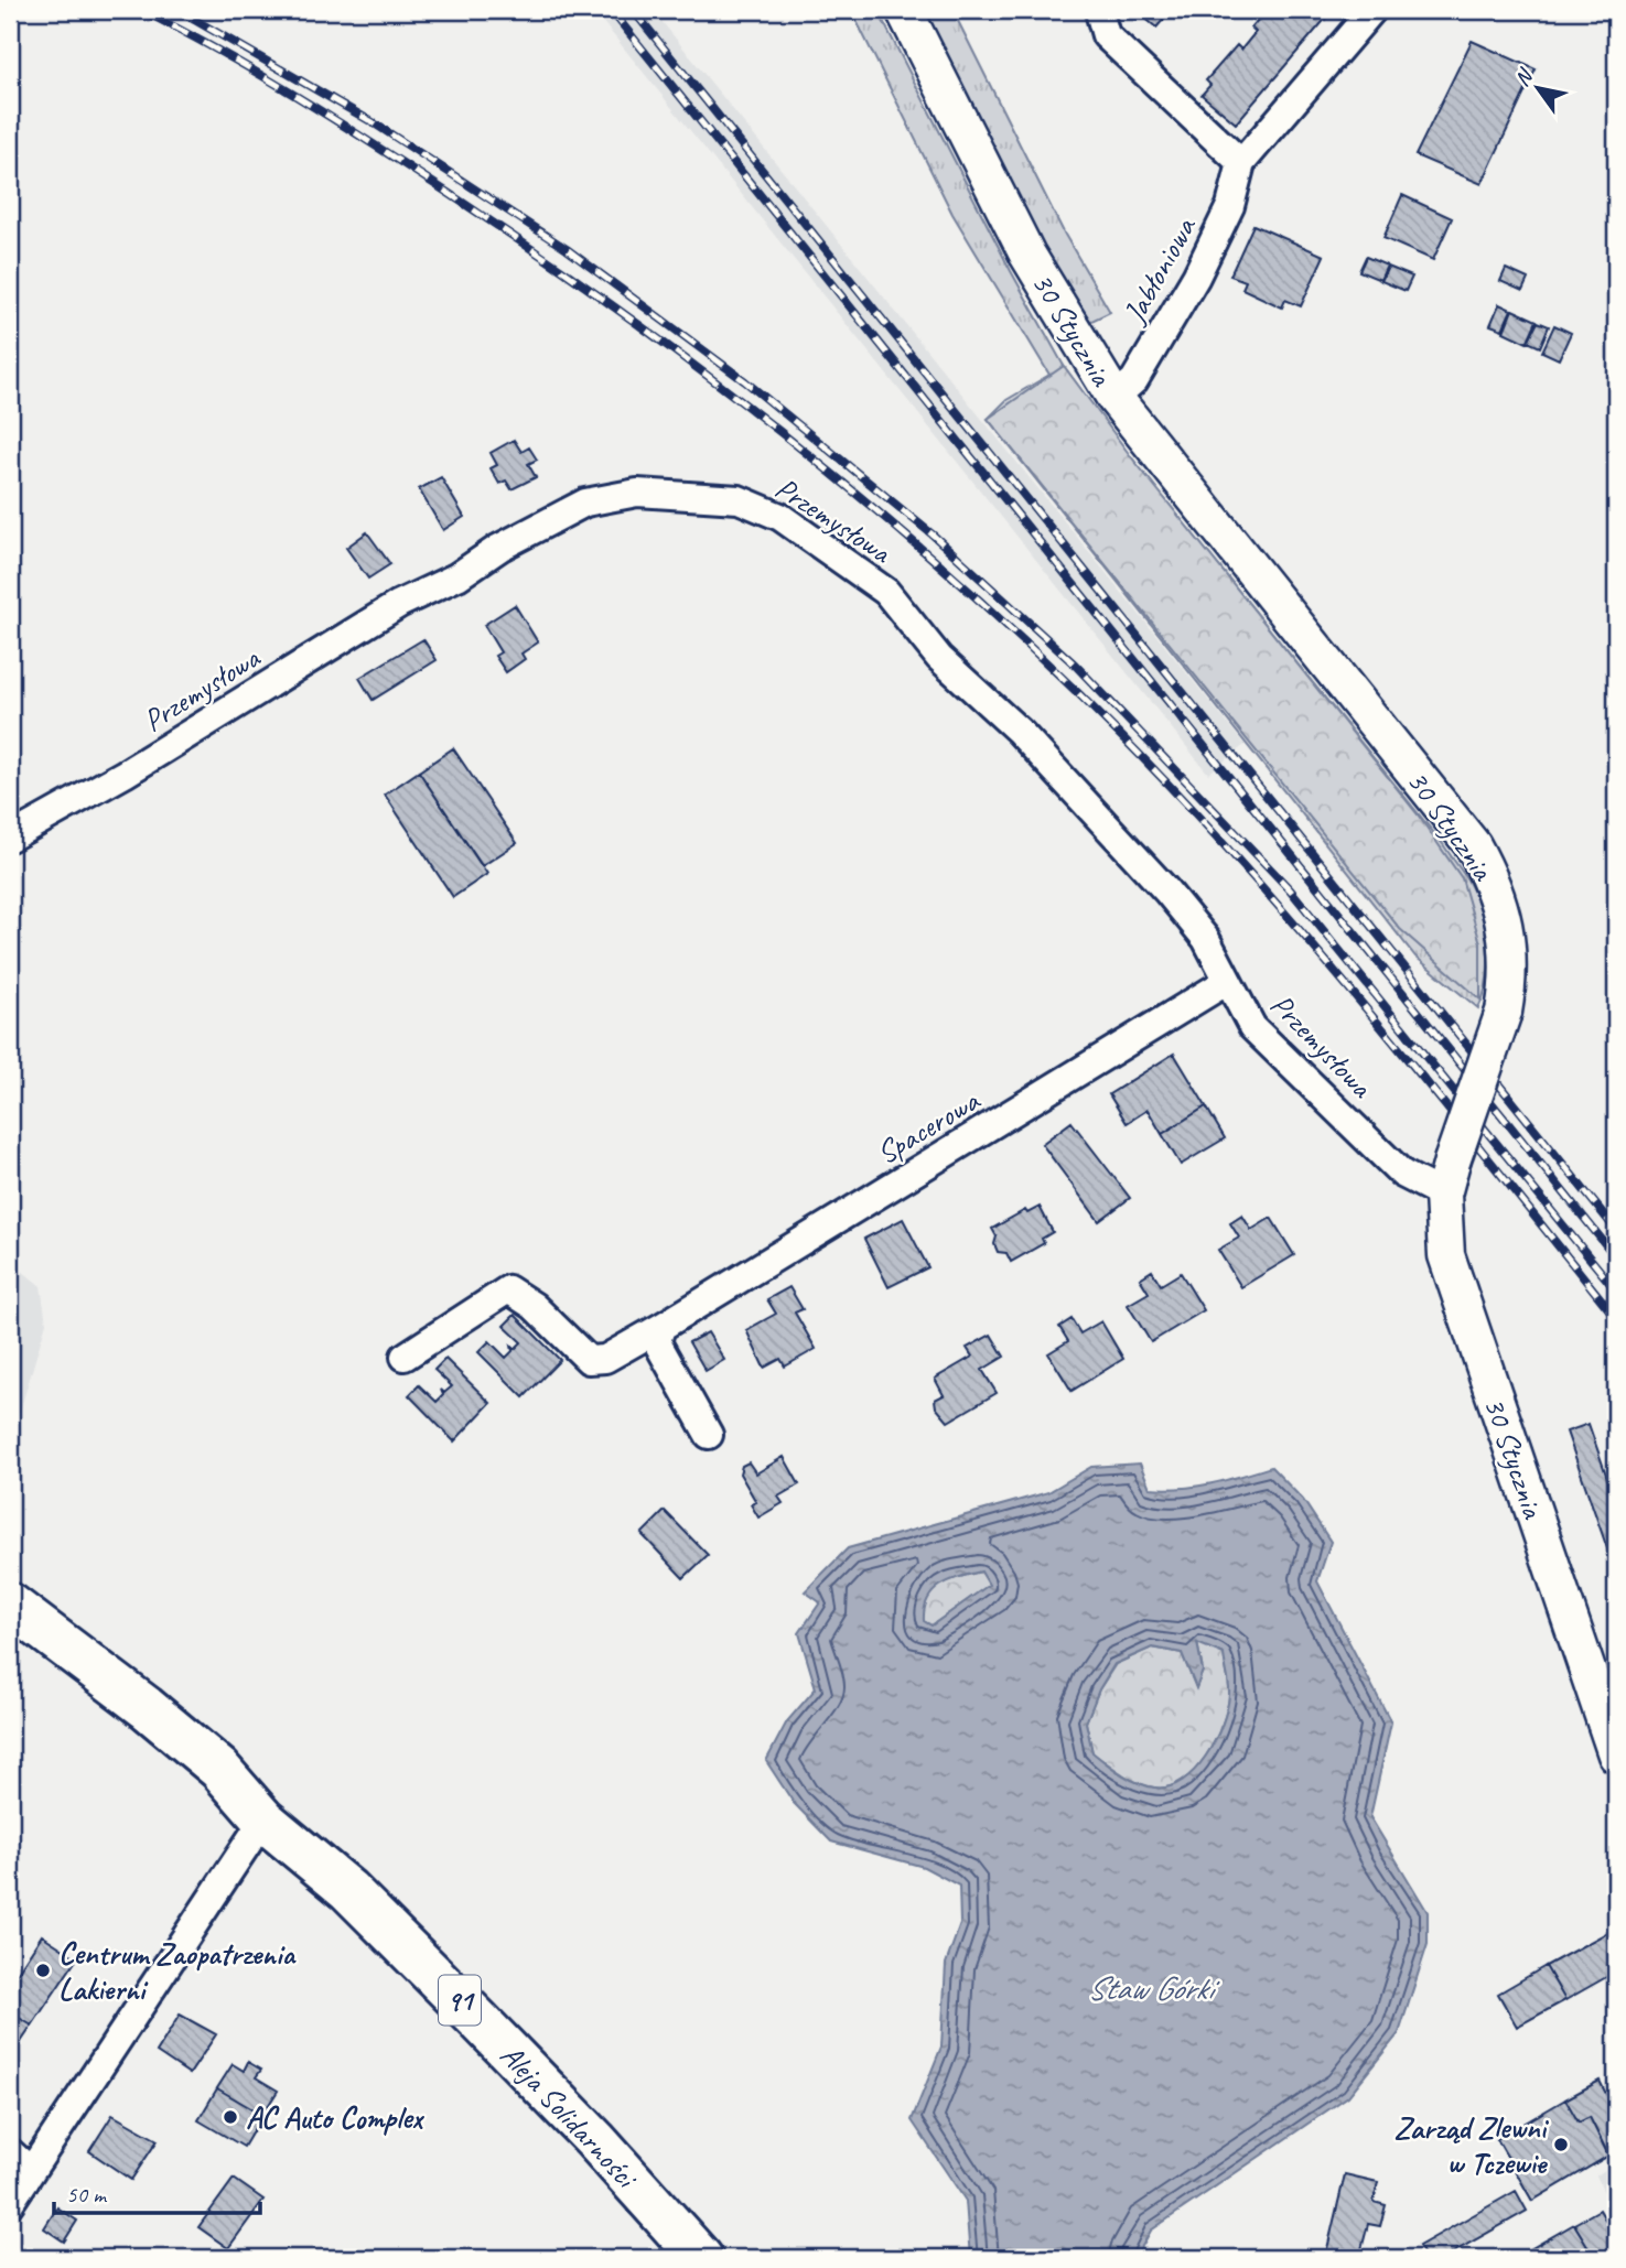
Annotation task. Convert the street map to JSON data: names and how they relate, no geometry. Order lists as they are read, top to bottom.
{
  "streets": {
    "main road": ["91", "Aleja Solidarności"],
    "street": [
      "Jabłoniowa",
      "30 Stycznia",
      "Przemysłowa",
      "Spacerowa"
    ]
  },
  "crossings": [
    ["Jabłoniowa", "30 Stycznia"],
    ["30 Stycznia", "Przemysłowa"],
    ["Przemysłowa", "Spacerowa"]
  ],
  "water": ["Staw Górki"],
  "places": ["Centrum Zaopatrzenia Lakierni", "AC Auto Complex", "Zarząd Zlewni w Tczewie"],
  "scale_bar": "50 m",
  "north": "top left"
}
